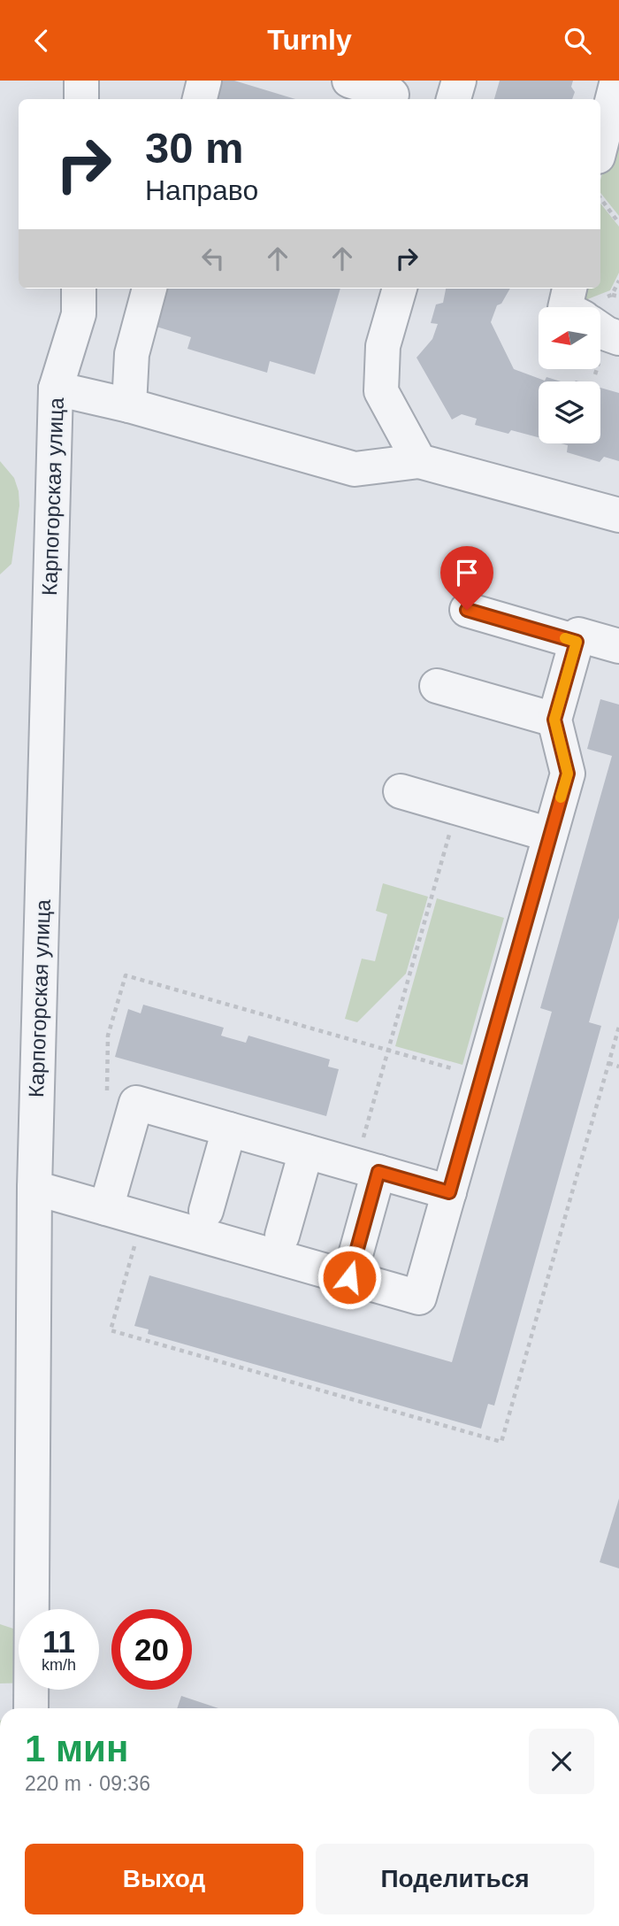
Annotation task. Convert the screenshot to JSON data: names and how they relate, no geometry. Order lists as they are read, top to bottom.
{
  "streets": {
    "street": ["Карпогорская улица"]
  },
  "north": "left",
  "page": {
    "header": "Turnly",
    "turn": ["30 m", "Направо"],
    "speed": "11 km/h",
    "limit": "20",
    "heading": ["1 мин", "220 m · 09:36"],
    "buttons": ["Выход", "Поделиться"]
  }
}
